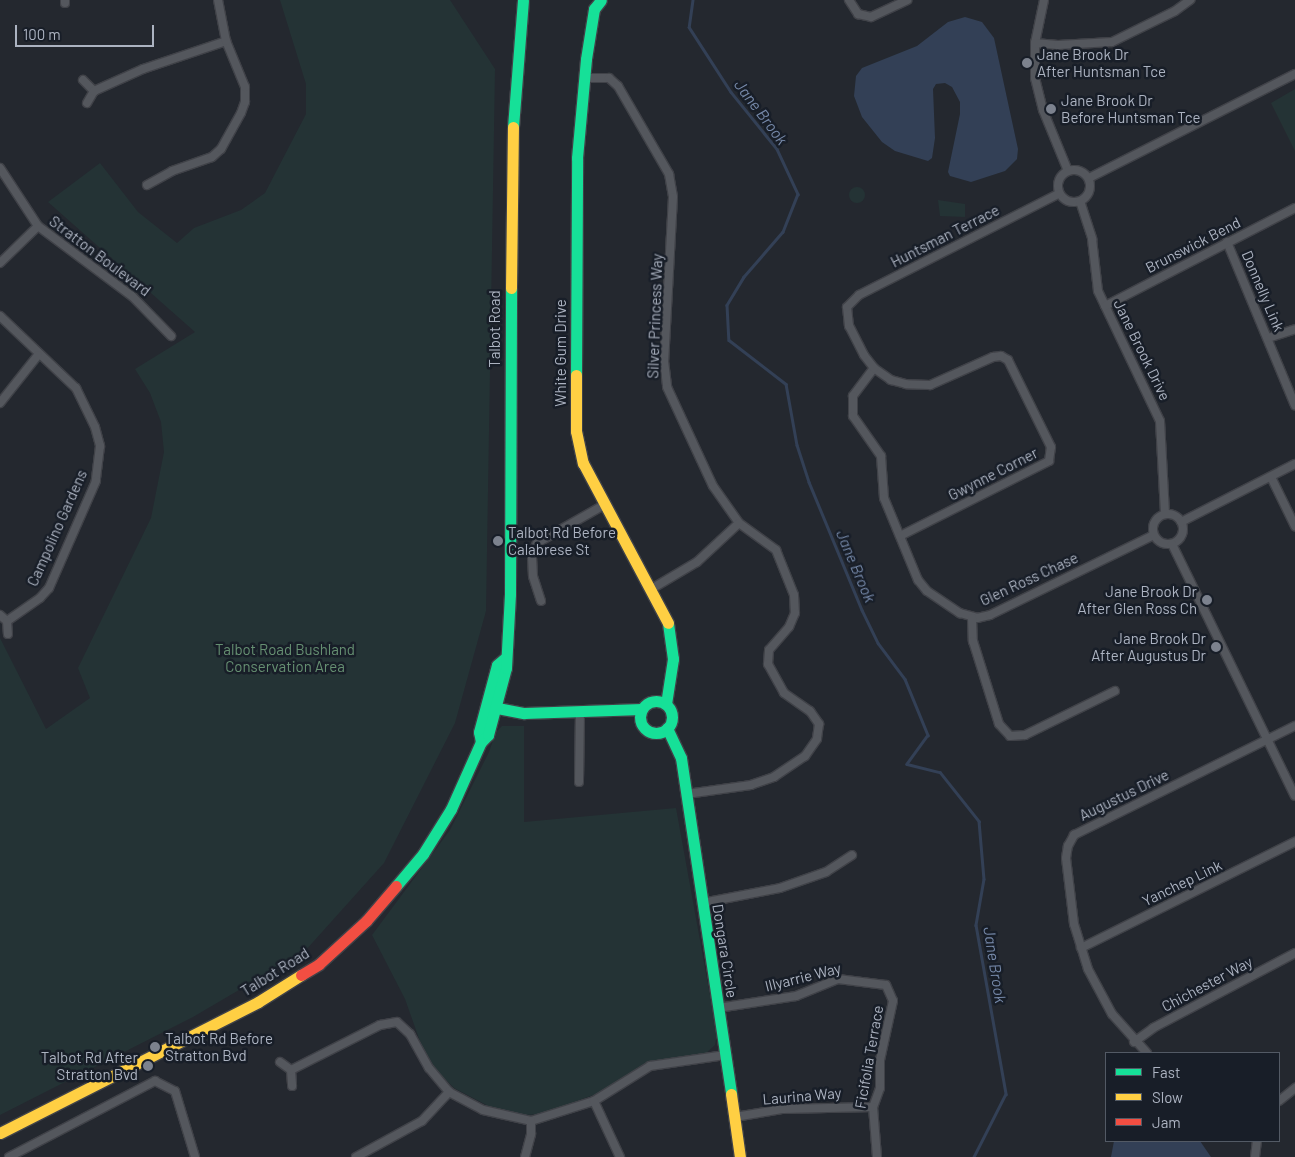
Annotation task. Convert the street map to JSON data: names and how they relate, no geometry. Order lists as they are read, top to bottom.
{
  "streets": {
    "street": [
      "Huntsman Terrace",
      "Brunswick Bend",
      "Stratton Boulevard",
      "Donnelly Link",
      "Silver Princess Way",
      "Talbot Road",
      "Jane Brook Drive",
      "White Gum Drive",
      "Gwynne Corner",
      "Campolino Gardens",
      "Glen Ross Chase",
      "Augustus Drive",
      "Yanchep Link",
      "Dongara Circle",
      "Illyarrie Way",
      "Chichester Way",
      "Ficifolia Terrace",
      "Laurina Way"
    ]
  },
  "crossings": [
    ["Huntsman Terrace", "Jane Brook Drive"],
    ["Huntsman Terrace", "Gwynne Corner"],
    ["Huntsman Terrace", "Glen Ross Chase"],
    ["Brunswick Bend", "Donnelly Link"],
    ["Brunswick Bend", "Jane Brook Drive"],
    ["Silver Princess Way", "White Gum Drive"],
    ["Silver Princess Way", "Dongara Circle"],
    ["Jane Brook Drive", "Glen Ross Chase"],
    ["White Gum Drive", "Dongara Circle"],
    ["Gwynne Corner", "Glen Ross Chase"],
    ["Augustus Drive", "Yanchep Link"],
    ["Augustus Drive", "Chichester Way"],
    ["Dongara Circle", "Illyarrie Way"],
    ["Dongara Circle", "Laurina Way"],
    ["Illyarrie Way", "Ficifolia Terrace"],
    ["Ficifolia Terrace", "Laurina Way"]
  ],
  "water": ["Jane Brook"],
  "parks": ["Talbot Road Bushland Conservation Area"],
  "places": [
    "Jane Brook Dr After Huntsman Tce",
    "Jane Brook Dr Before Huntsman Tce",
    "Talbot Rd Before Calabrese St",
    "Jane Brook Dr After Glen Ross Ch",
    "Jane Brook Dr After Augustus Dr",
    "Talbot Rd Before Stratton Bvd",
    "Talbot Rd After Stratton Bvd"
  ],
  "legend": ["Fast", "Slow", "Jam"],
  "scale_bar": "100 m"
}
